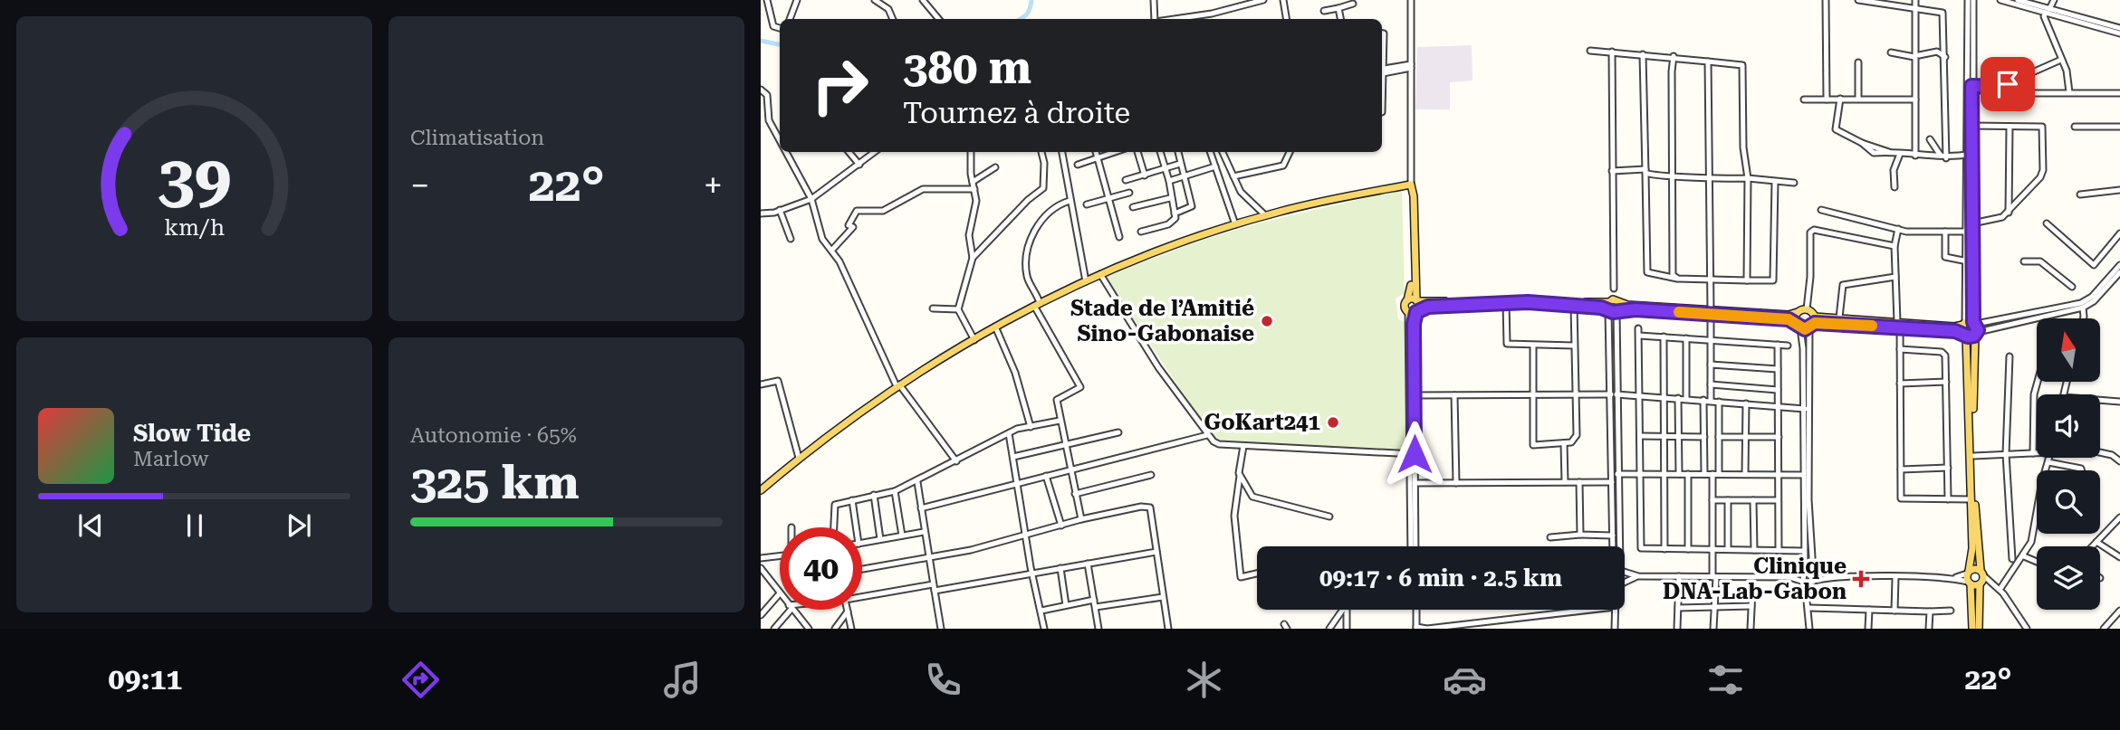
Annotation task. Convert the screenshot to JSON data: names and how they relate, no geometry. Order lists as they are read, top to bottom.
{
  "places": {
    "other": ["Stade de l’Amitié Sino-Gabonaise", "GoKart241"],
    "health": ["Clinique DNA-Lab-Gabon"]
  },
  "north": "top",
  "page": {
    "tile": [
      "Climatisation",
      ["Autonomie · 65%", "325 km"]
    ],
    "turn": ["380 m", "Tournez à droite"],
    "heat": ["−", "22°", "+"],
    "song": ["Slow Tide", "Marlow"],
    "limit": "40",
    "trip": "09:17 · 6 min · 2.5 km",
    "tabs": ["09:11", "22°"],
    "gauge": ["39", "km/h"]
  }
}
